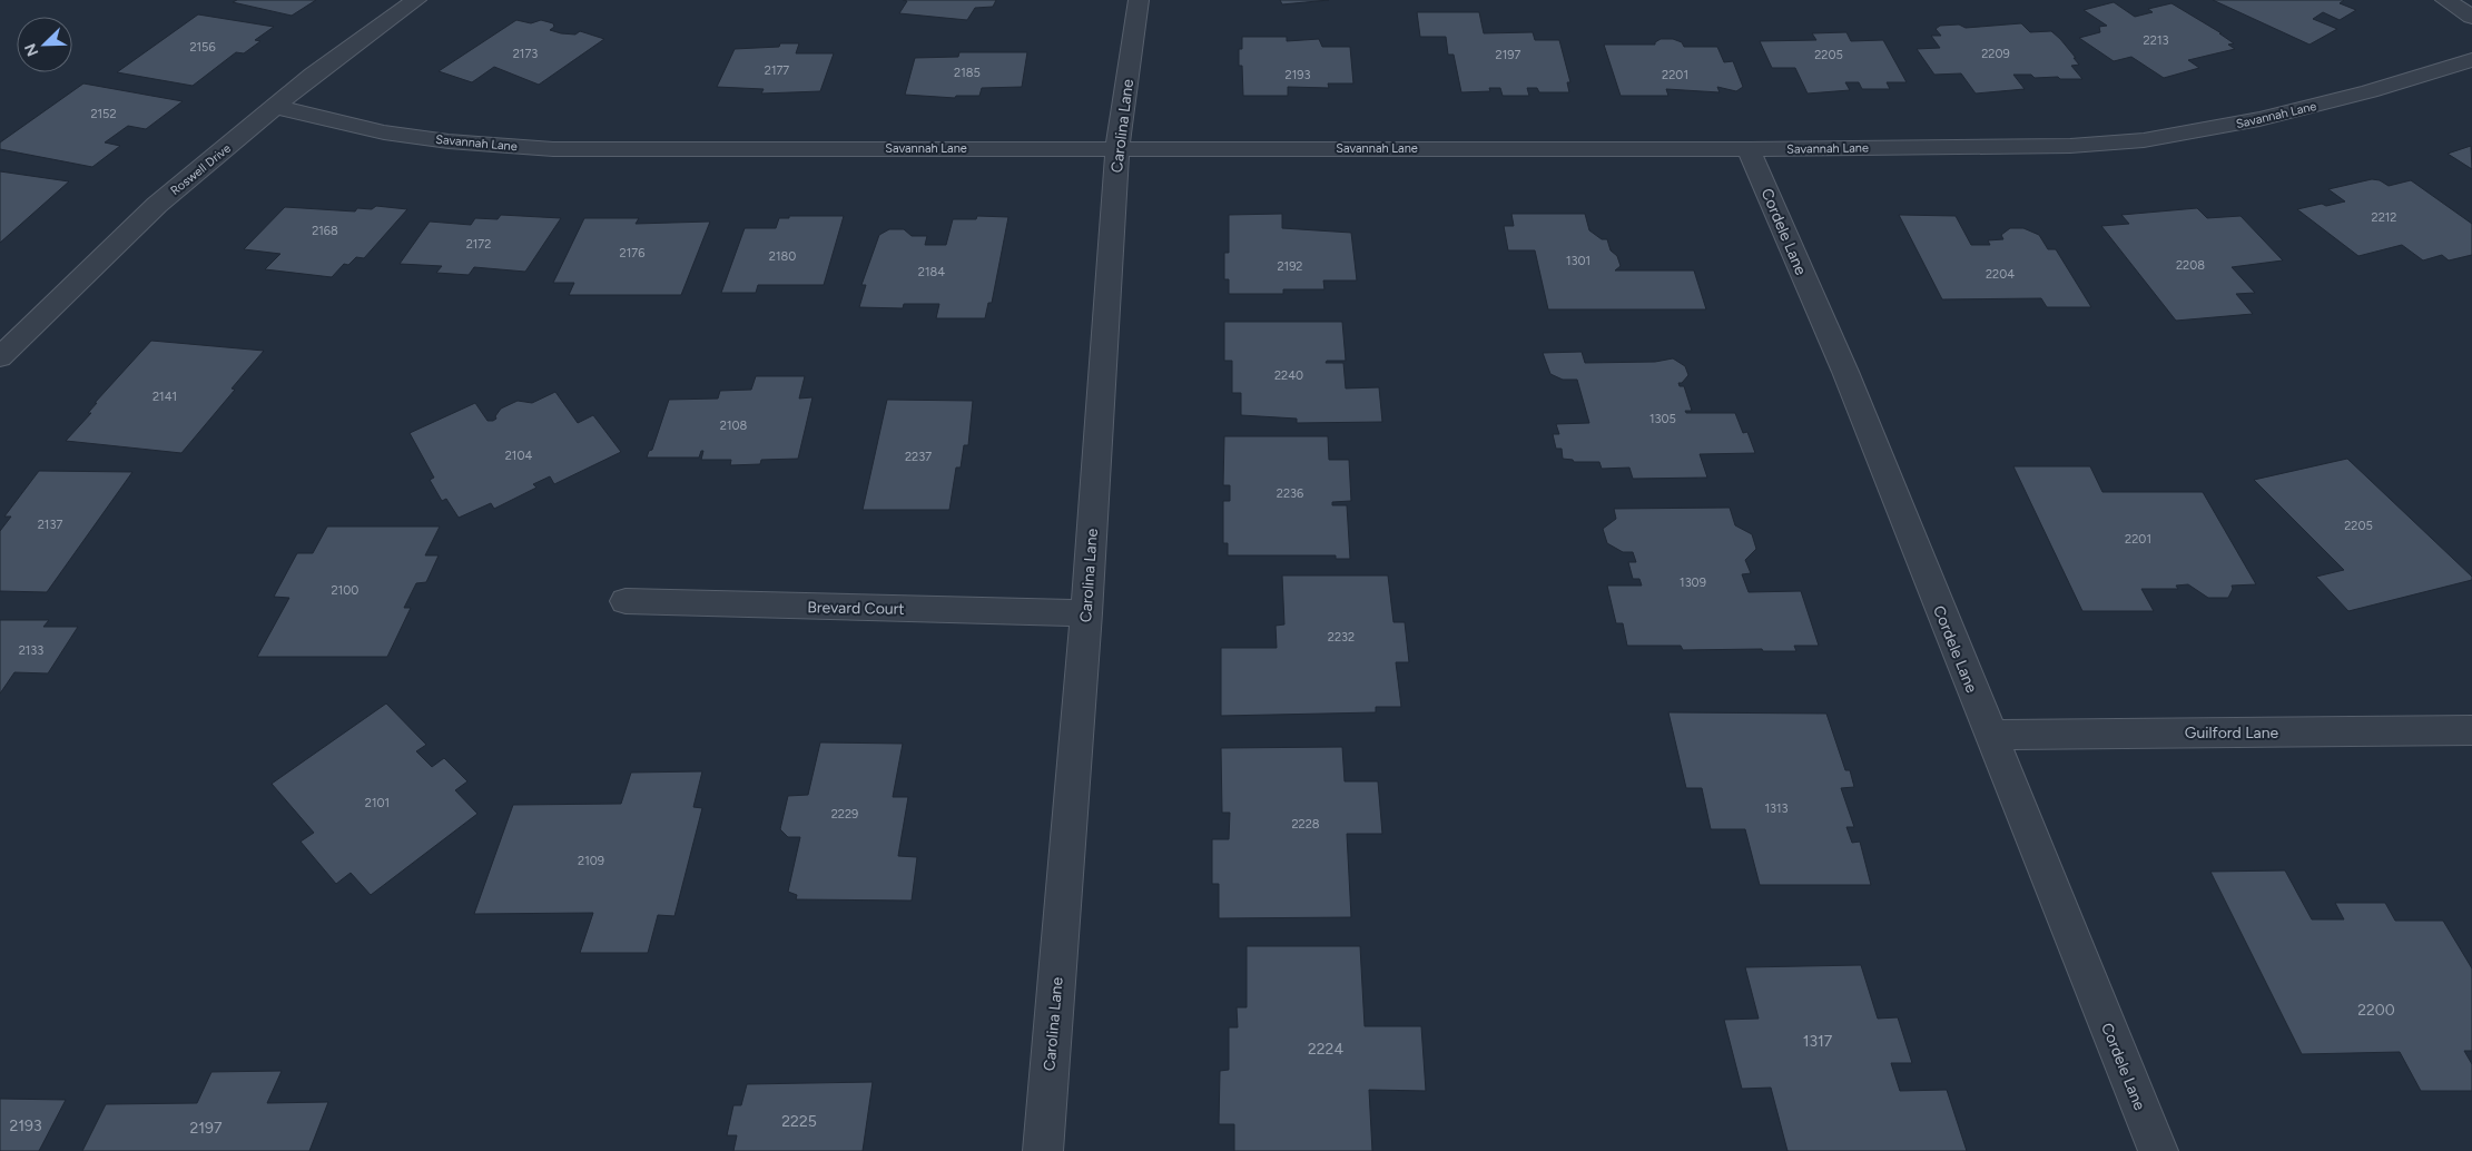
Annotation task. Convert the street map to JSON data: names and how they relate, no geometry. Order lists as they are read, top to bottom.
{
  "streets": {
    "street": [
      "Savannah Lane",
      "Carolina Lane",
      "Roswell Drive",
      "Cordele Lane",
      "Brevard Court",
      "Guilford Lane"
    ]
  },
  "crossings": [
    ["Savannah Lane", "Carolina Lane"],
    ["Savannah Lane", "Roswell Drive"],
    ["Savannah Lane", "Cordele Lane"],
    ["Carolina Lane", "Brevard Court"],
    ["Cordele Lane", "Guilford Lane"]
  ],
  "house_numbers": [
    "2213",
    "2156",
    "2173",
    "2209",
    "2197",
    "2205",
    "2177",
    "2185",
    "2193",
    "2201",
    "2152",
    "2212",
    "2168",
    "2172",
    "2176",
    "2180",
    "1301",
    "2208",
    "2192",
    "2184",
    "2204",
    "2240",
    "2141",
    "1305",
    "2108",
    "2104",
    "2237",
    "2236",
    "2137",
    "2205",
    "2201",
    "1309",
    "2100",
    "2232",
    "2133",
    "2101",
    "1313",
    "2229",
    "2228",
    "2109",
    "2200",
    "1317",
    "2224",
    "2225",
    "2193",
    "2197"
  ],
  "north": "bottom left"
}
